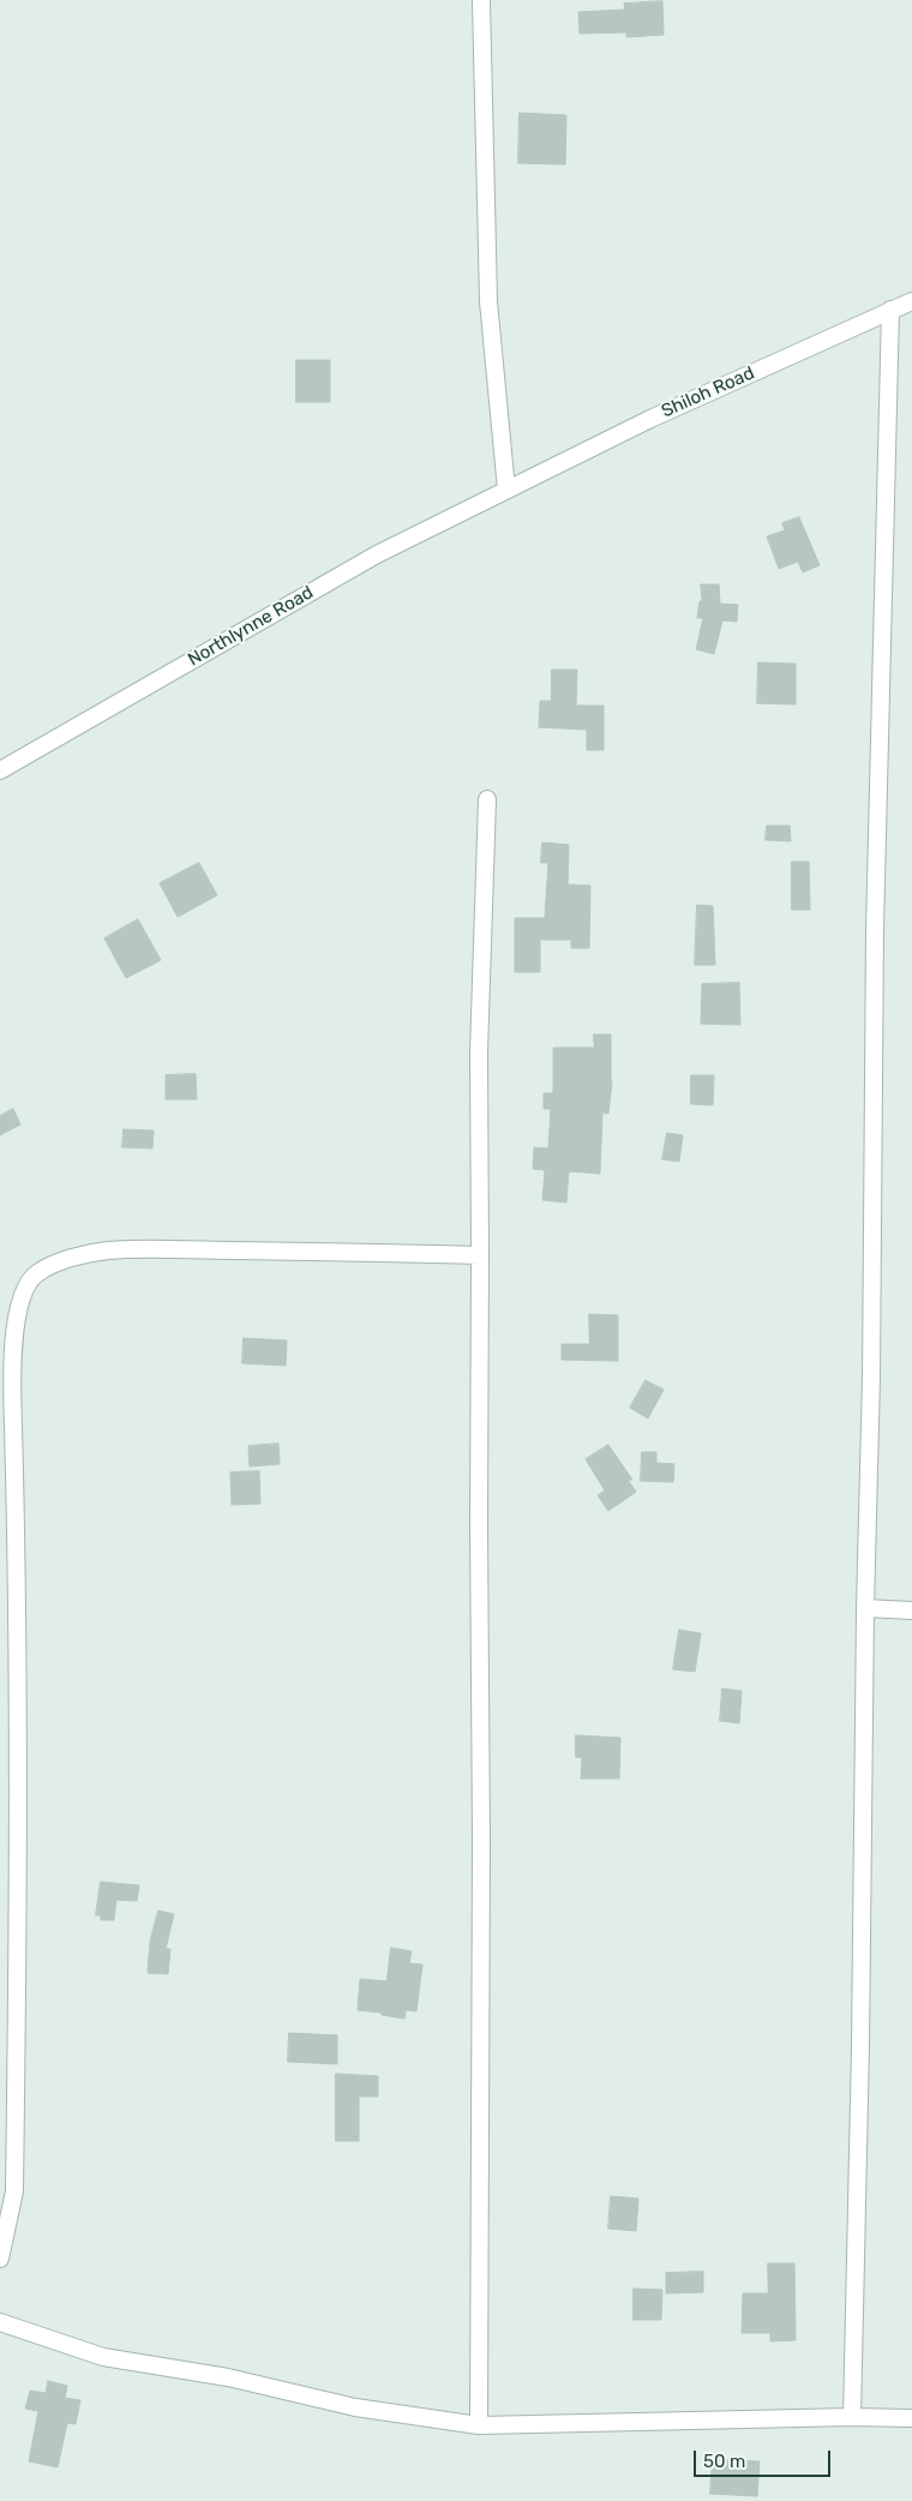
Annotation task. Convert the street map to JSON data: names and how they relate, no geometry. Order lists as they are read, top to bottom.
{
  "streets": {
    "street": ["Shiloh Road", "Northlynne Road"]
  },
  "crossings": [
    ["Shiloh Road", "Northlynne Road"]
  ],
  "scale_bar": "50 m"
}
